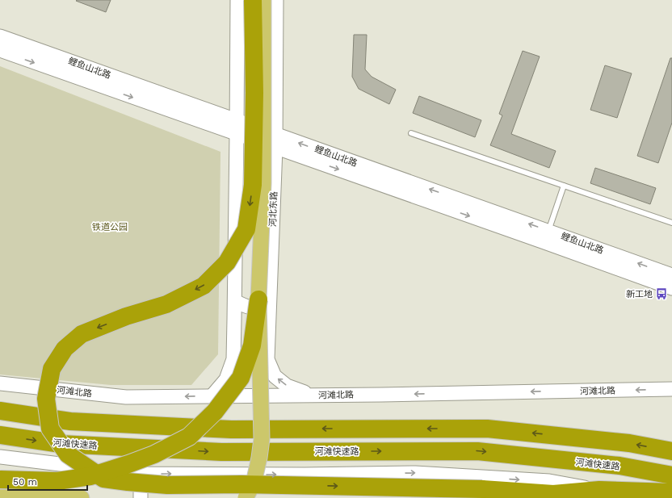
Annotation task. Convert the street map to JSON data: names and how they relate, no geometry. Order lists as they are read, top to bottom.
{
  "streets": {
    "highway": ["河滩快速路"],
    "main road": ["鲤鱼山北路", "河北东路", "河滩北路"]
  },
  "crossings": [
    ["鲤鱼山北路", "河北东路"],
    ["河北东路", "河滩北路"]
  ],
  "parks": ["铁道公园"],
  "places": {
    "bus stop": ["新工地"]
  },
  "scale_bar": "50 m"
}
